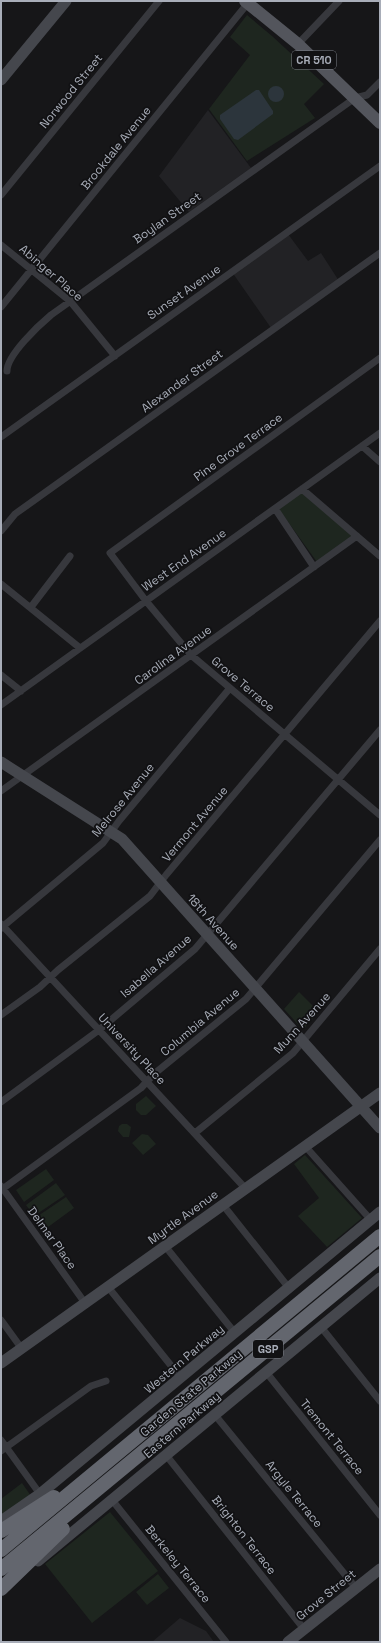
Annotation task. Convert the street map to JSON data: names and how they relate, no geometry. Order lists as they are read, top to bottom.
{
  "streets": {
    "highway": ["GSP", "Garden State Parkway"],
    "main road": [
      "CR 510",
      "18th Avenue",
      "Myrtle Avenue",
      "Western Parkway",
      "Eastern Parkway",
      "Grove Street"
    ],
    "street": [
      "Norwood Street",
      "Brookdale Avenue",
      "Boylan Street",
      "Abinger Place",
      "Sunset Avenue",
      "Alexander Street",
      "Pine Grove Terrace",
      "West End Avenue",
      "Carolina Avenue",
      "Grove Terrace",
      "Melrose Avenue",
      "Vermont Avenue",
      "Isabella Avenue",
      "Columbia Avenue",
      "Munn Avenue",
      "University Place",
      "Delmar Place",
      "Tremont Terrace",
      "Argyle Terrace",
      "Brighton Terrace",
      "Berkeley Terrace"
    ]
  },
  "crossings": [
    ["CR 510", "Brookdale Avenue"],
    ["CR 510", "Boylan Street"],
    ["Brookdale Avenue", "Abinger Place"],
    ["Boylan Street", "Abinger Place"],
    ["Abinger Place", "Sunset Avenue"],
    ["Pine Grove Terrace", "Grove Terrace"],
    ["West End Avenue", "Grove Terrace"],
    ["Carolina Avenue", "Grove Terrace"],
    ["Carolina Avenue", "18th Avenue"],
    ["Grove Terrace", "Melrose Avenue"],
    ["Grove Terrace", "Vermont Avenue"],
    ["Grove Terrace", "Isabella Avenue"],
    ["Melrose Avenue", "18th Avenue"],
    ["Melrose Avenue", "University Place"],
    ["Vermont Avenue", "18th Avenue"],
    ["Vermont Avenue", "University Place"],
    ["18th Avenue", "Isabella Avenue"],
    ["18th Avenue", "Columbia Avenue"],
    ["18th Avenue", "Munn Avenue"],
    ["18th Avenue", "Myrtle Avenue"],
    ["Isabella Avenue", "University Place"],
    ["Columbia Avenue", "University Place"],
    ["Columbia Avenue", "Delmar Place"],
    ["Munn Avenue", "University Place"],
    ["University Place", "Myrtle Avenue"],
    ["Myrtle Avenue", "Delmar Place"],
    ["Eastern Parkway", "Tremont Terrace"],
    ["Eastern Parkway", "Argyle Terrace"],
    ["Eastern Parkway", "Brighton Terrace"],
    ["Eastern Parkway", "Berkeley Terrace"],
    ["Argyle Terrace", "Grove Street"],
    ["Brighton Terrace", "Grove Street"]
  ]
}
